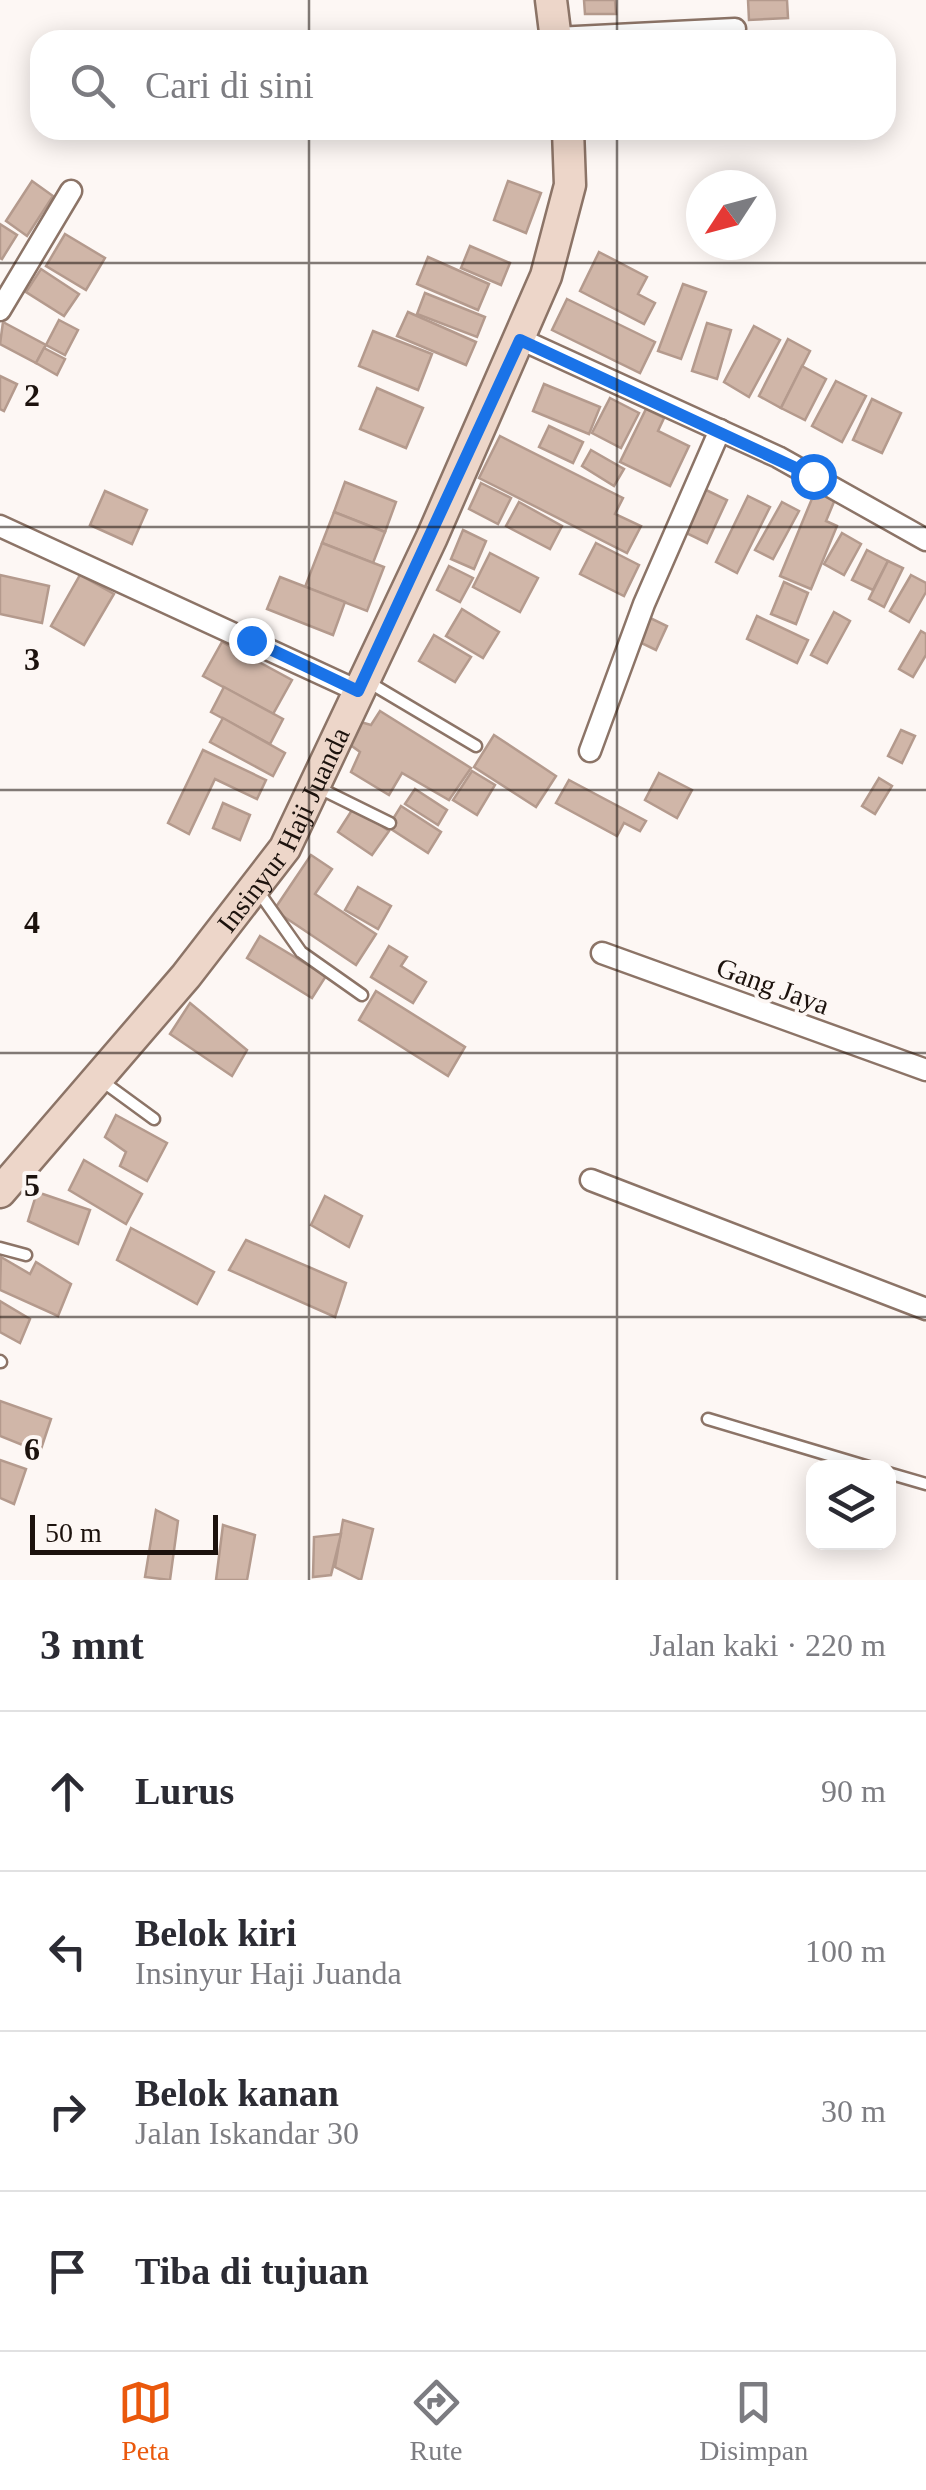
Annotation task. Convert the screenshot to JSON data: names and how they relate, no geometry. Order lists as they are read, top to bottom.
{
  "streets": {
    "street": ["Insinyur Haji Juanda", "Gang Jaya"]
  },
  "scale_bar": "50 m",
  "north": "bottom left",
  "page": {
    "search": "Cari di sini",
    "scale": "50 m",
    "heading": ["3 mnt", "Jalan kaki · 220 m"],
    "list": [
      ["Lurus", "90 m"],
      ["Belok kiri", "Insinyur Haji Juanda", "100 m"],
      ["Belok kanan", "Jalan Iskandar 30", "30 m"],
      "Tiba di tujuan"
    ],
    "nav": ["Peta", "Rute", "Disimpan"]
  },
  "grid": {
    "rows": [
      "2",
      "3",
      "4",
      "5",
      "6"
    ]
  }
}
